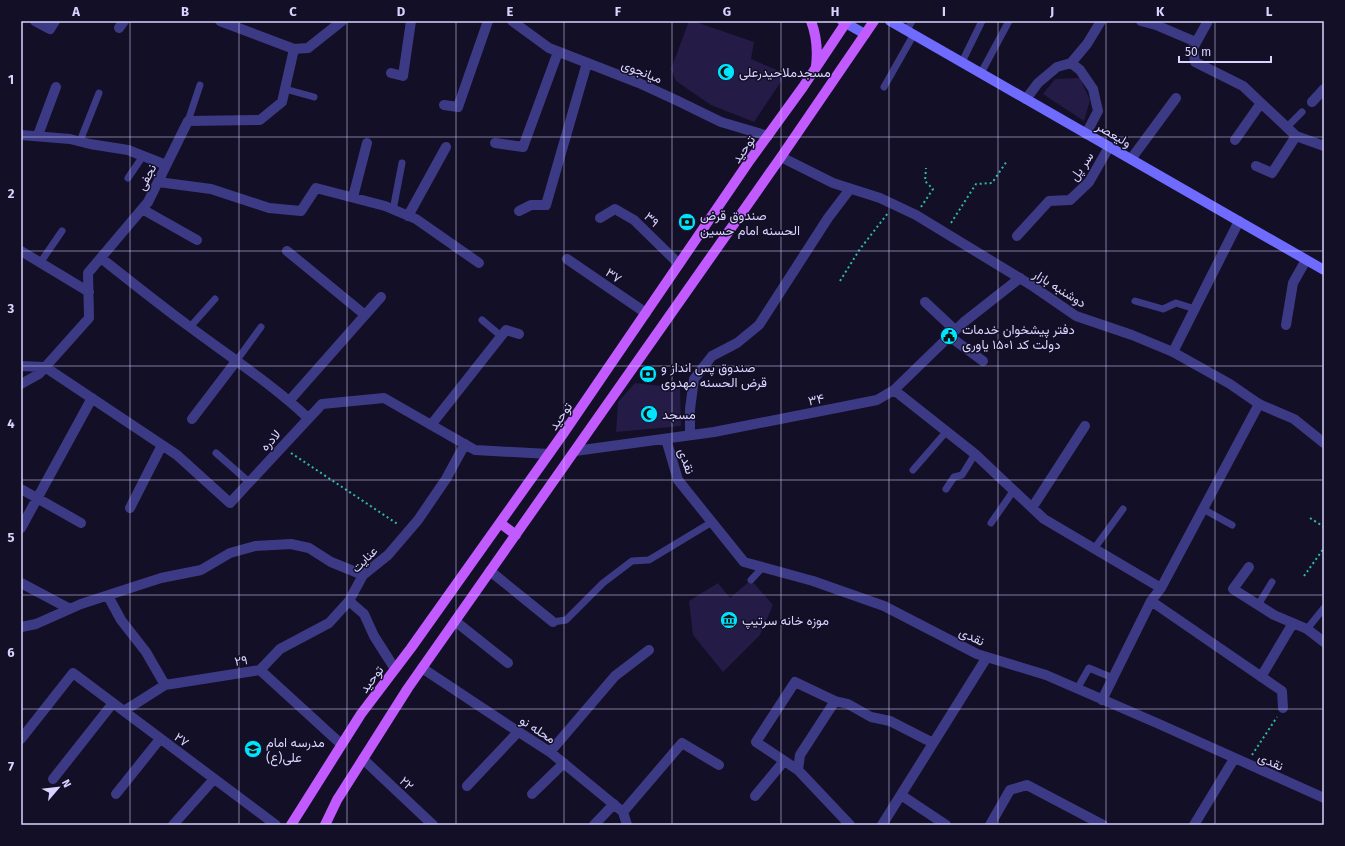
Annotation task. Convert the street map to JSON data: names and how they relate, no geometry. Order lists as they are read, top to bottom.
{
  "streets": {
    "main road": ["ولیعصر", "توحید"],
    "street": [
      "میانجوی",
      "سر پل",
      "نجفی",
      "۳۹",
      "۳۷",
      "دوشنبه بازار",
      "۳۴",
      "لادره",
      "نقدی",
      "عنایت",
      "۲۹",
      "محله نو",
      "۲۷",
      "۲۲"
    ]
  },
  "crossings": [
    ["میانجوی", "توحید"],
    ["ولیعصر", "سر پل"],
    ["توحید", "۳۹"],
    ["توحید", "۳۷"],
    ["توحید", "لادره"],
    ["توحید", "۲۹"],
    ["نجفی", "لادره"],
    ["دوشنبه بازار", "۳۴"],
    ["۳۴", "نقدی"],
    ["لادره", "عنایت"],
    ["عنایت", "۲۹"],
    ["۲۹", "۲۷"]
  ],
  "places": {
    "mosque": ["مسجدملاحیدرعلی", "مسجد"],
    "bank": ["صندوق قرض الحسنه امام حسین", "صندوق پس انداز و قرض الحسنه مهدوی"],
    "public building": ["دفتر پیشخوان خدمات دولت کد ۱۵۰۱ یاوری"],
    "museum": ["موزه خانه سرتیپ"],
    "school or university": ["مدرسه امام علی(ع)"]
  },
  "scale_bar": "50 m",
  "north": "top right",
  "grid": {
    "columns": [
      "A",
      "B",
      "C",
      "D",
      "E",
      "F",
      "G",
      "H",
      "I",
      "J",
      "K",
      "L"
    ],
    "rows": [
      "1",
      "2",
      "3",
      "4",
      "5",
      "6",
      "7"
    ]
  }
}
